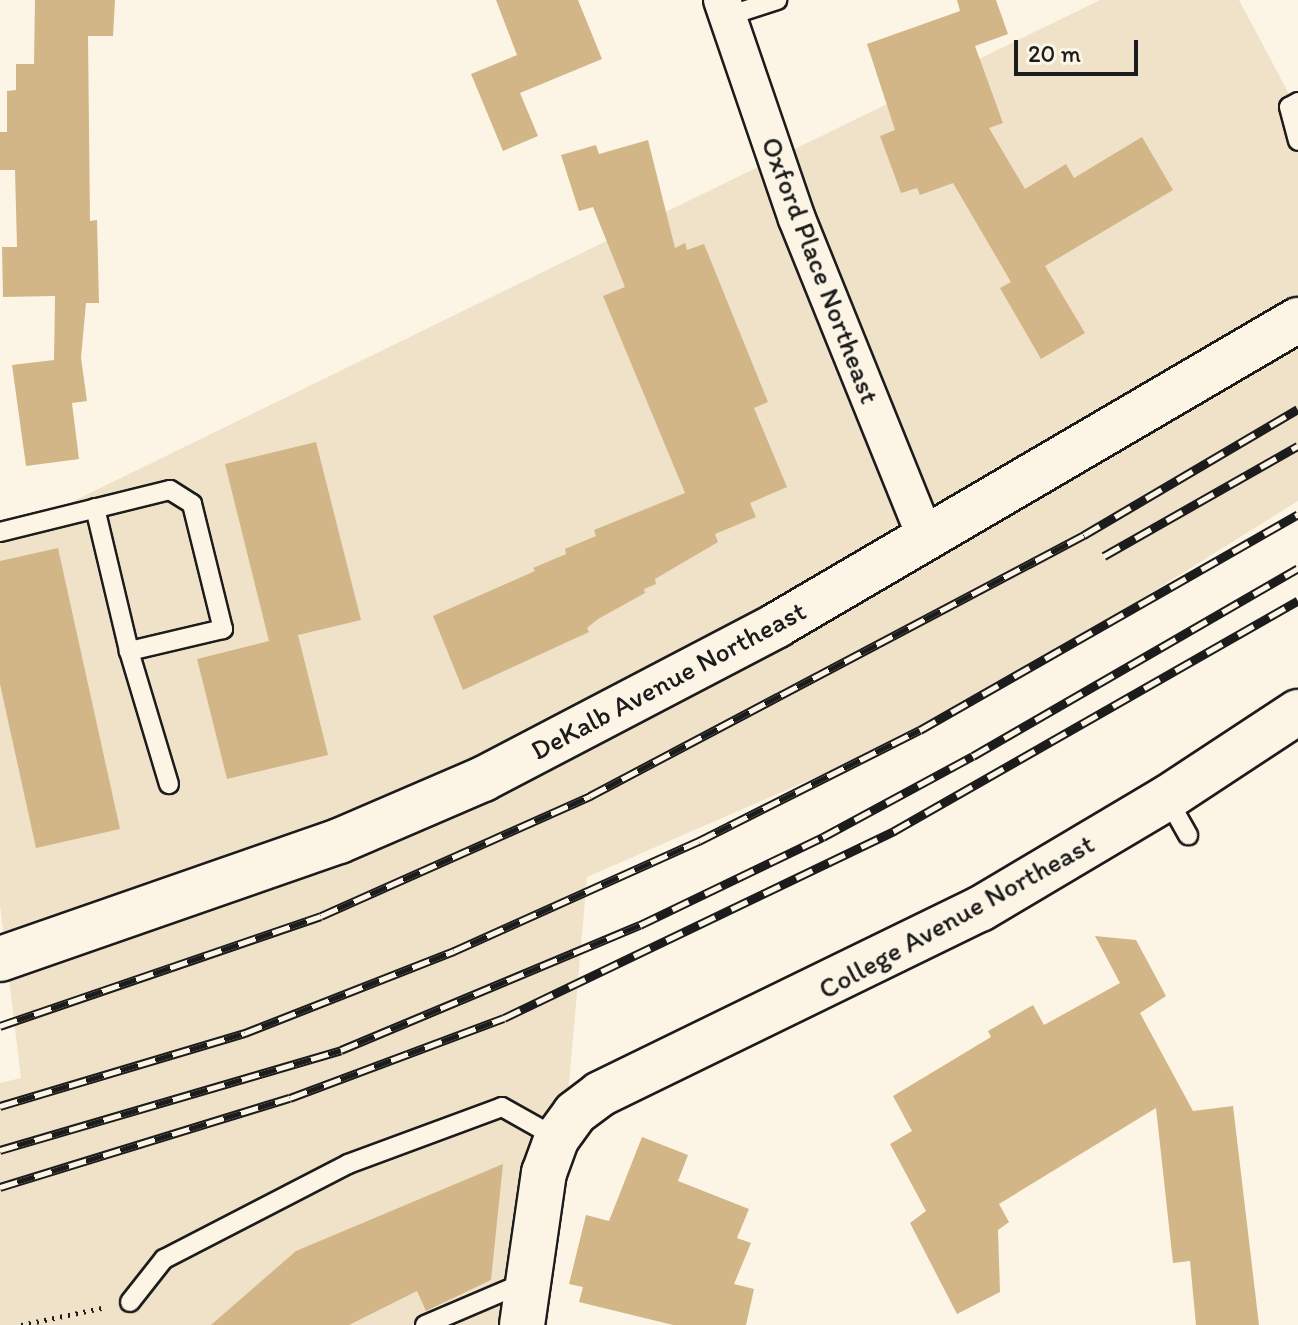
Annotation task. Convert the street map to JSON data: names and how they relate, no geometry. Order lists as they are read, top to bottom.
{
  "streets": {
    "main road": ["DeKalb Avenue Northeast", "College Avenue Northeast"],
    "street": ["Oxford Place Northeast"]
  },
  "crossings": [
    ["Oxford Place Northeast", "DeKalb Avenue Northeast"]
  ],
  "scale_bar": "20 m"
}
